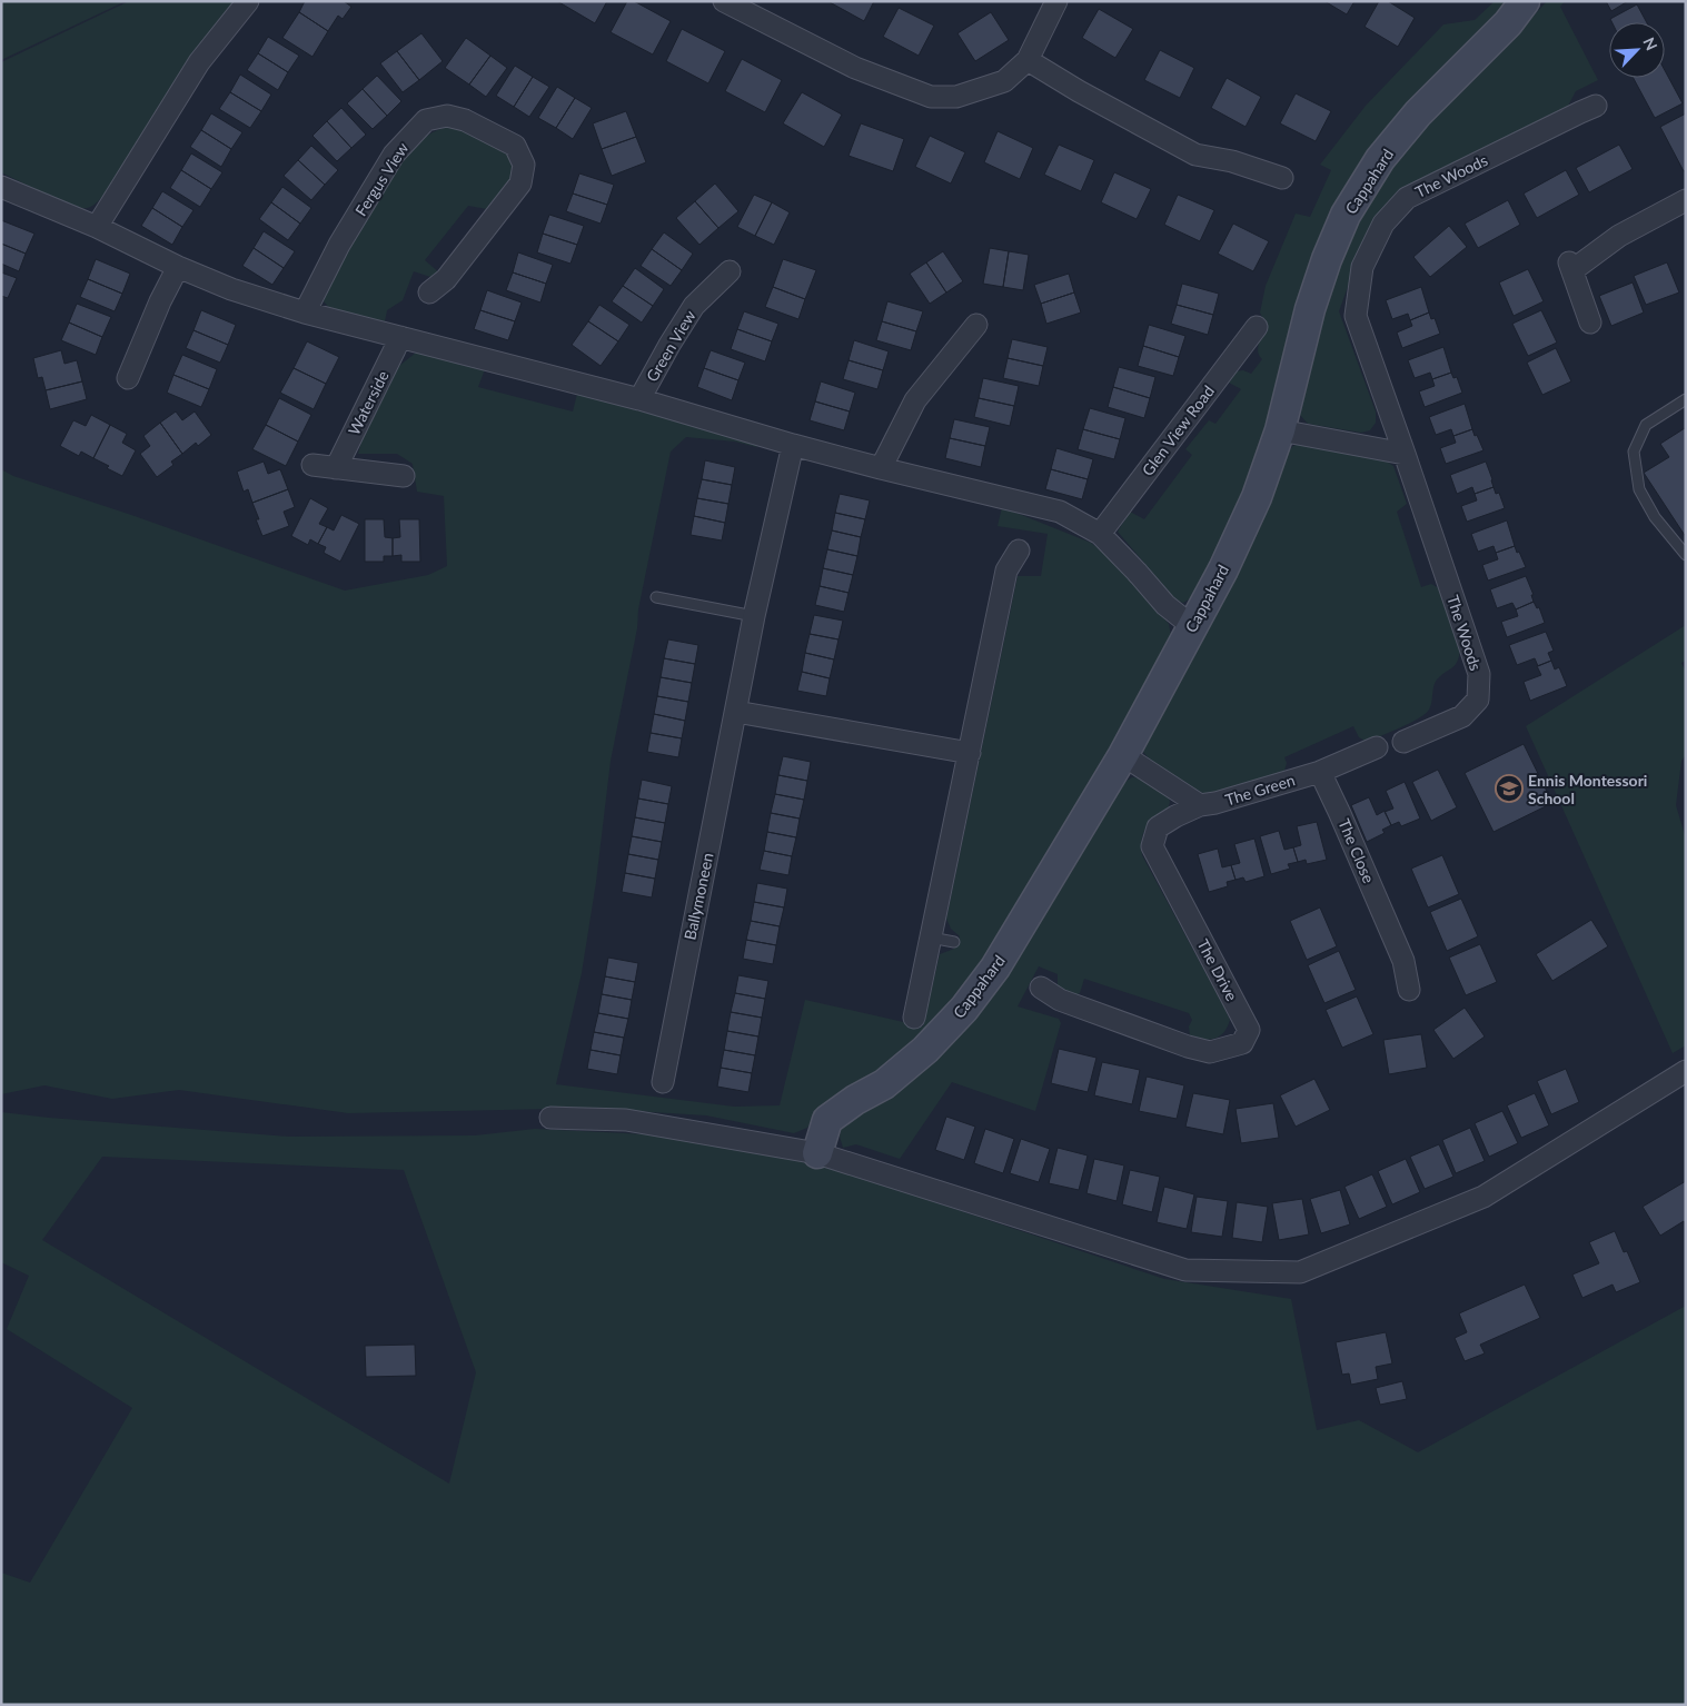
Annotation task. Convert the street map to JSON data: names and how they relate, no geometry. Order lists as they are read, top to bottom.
{
  "streets": {
    "main road": ["Cappahard"],
    "street": [
      "The Woods",
      "Fergus View",
      "Green View",
      "Waterside",
      "Glen View Road",
      "The Green",
      "The Close",
      "Ballymoneen",
      "The Drive"
    ]
  },
  "crossings": [
    ["The Green", "The Close"],
    ["The Green", "The Drive"]
  ],
  "places": {
    "school or university": ["Ennis Montessori School"]
  },
  "north": "top right"
}
